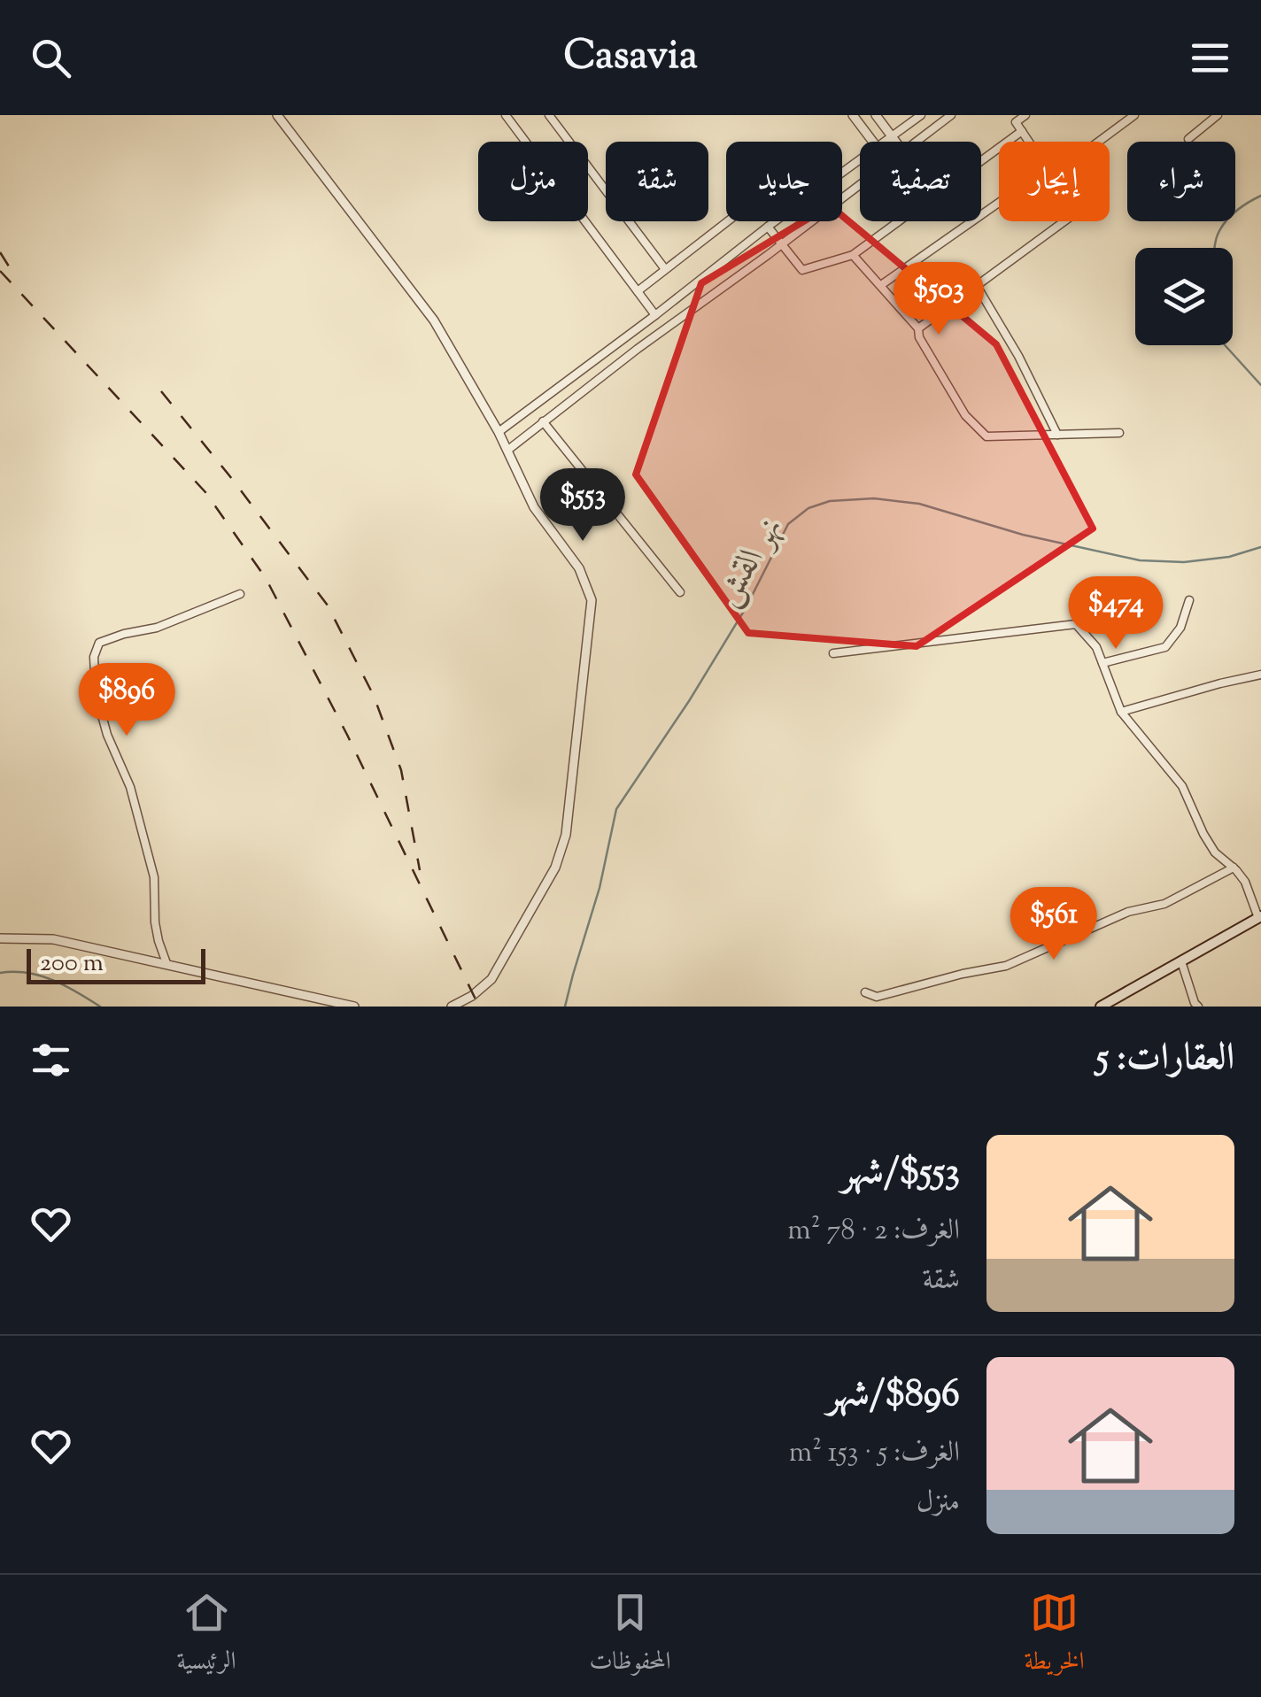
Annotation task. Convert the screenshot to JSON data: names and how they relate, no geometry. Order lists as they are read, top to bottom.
{
  "water": ["نهر القش"],
  "scale_bar": "200 m",
  "page": {
    "header": "Casavia",
    "chip": [
      "شراء",
      "إيجار",
      "تصفية",
      "جديد",
      "شقة",
      "منزل"
    ],
    "price": [
      "$503",
      "$553",
      "$474",
      "$896",
      "$561"
    ],
    "scale": "200 m",
    "heading": "العقارات: 5",
    "list": [
      {
        "name": "$553/شهر",
        "note": "الغرف: 2 · 78 m² · شقة"
      },
      {
        "name": "$896/شهر",
        "note": "الغرف: 5 · 153 m² · منزل"
      }
    ],
    "tabs": ["الخريطة", "المحفوظات", "الرئيسية"]
  }
}
